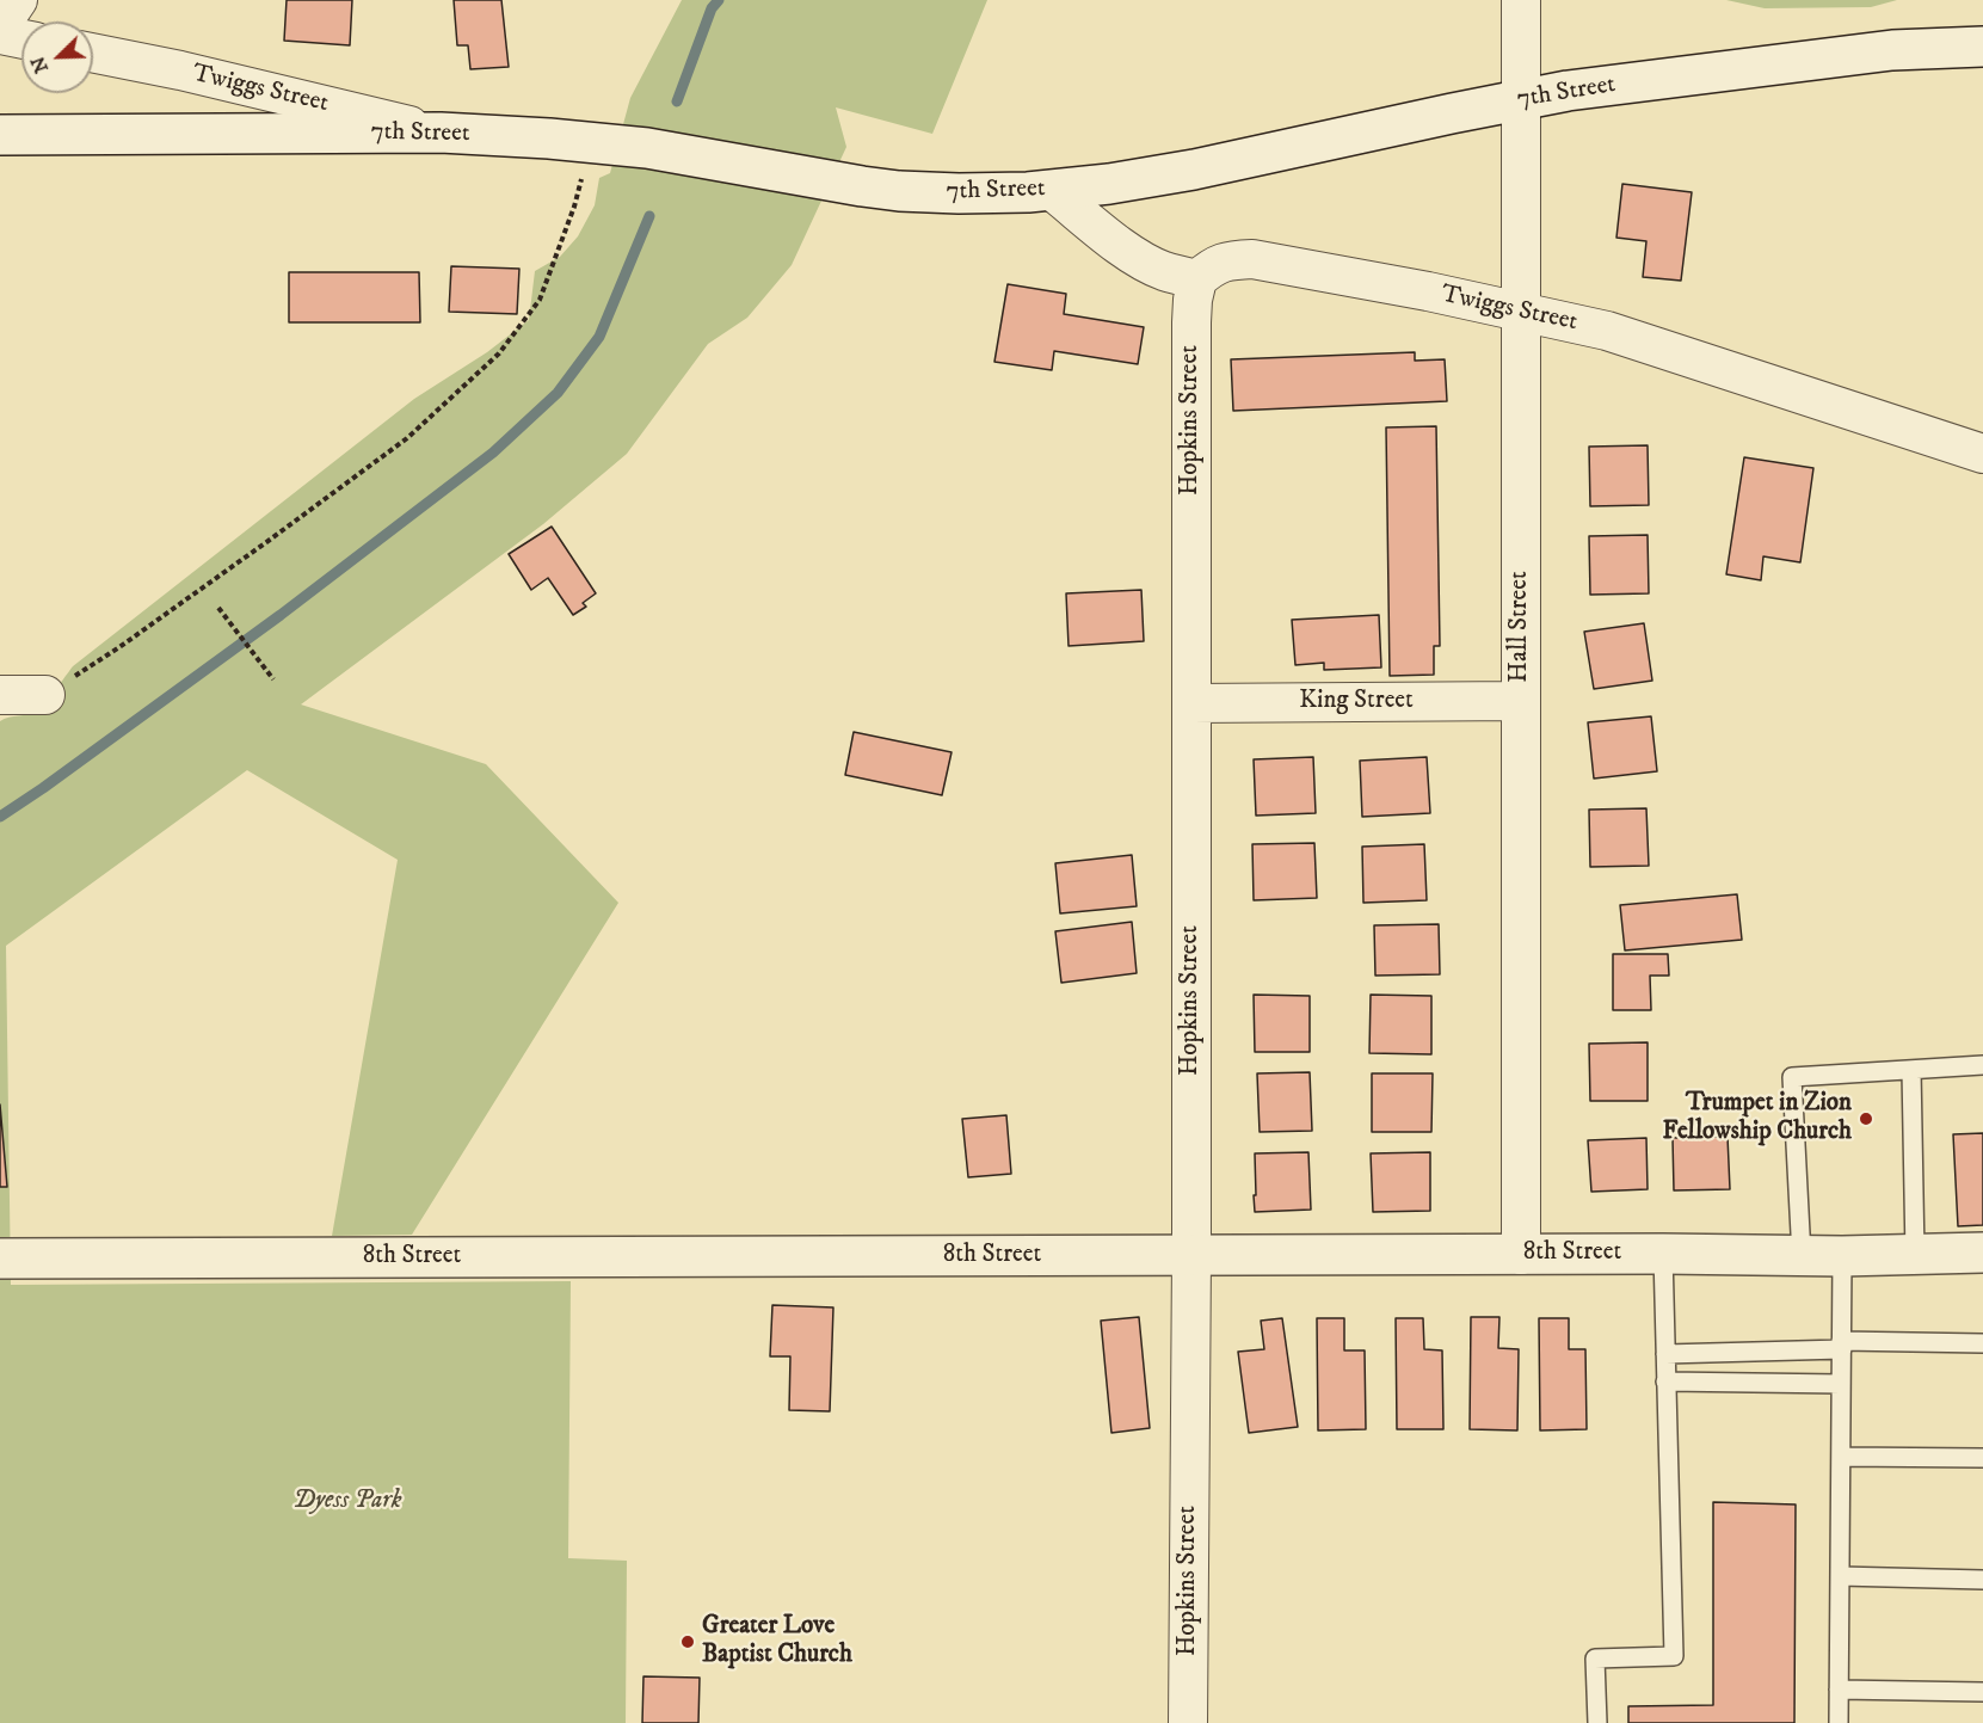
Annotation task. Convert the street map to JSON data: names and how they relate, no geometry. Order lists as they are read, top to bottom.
{
  "streets": {
    "main road": ["7th Street", "8th Street"],
    "street": [
      "Twiggs Street",
      "Hopkins Street",
      "Hall Street",
      "King Street"
    ]
  },
  "crossings": [
    ["Twiggs Street", "7th Street"],
    ["Twiggs Street", "Hopkins Street"],
    ["Twiggs Street", "Hall Street"],
    ["7th Street", "Hall Street"],
    ["Hopkins Street", "King Street"],
    ["Hopkins Street", "8th Street"],
    ["Hall Street", "King Street"],
    ["Hall Street", "8th Street"]
  ],
  "parks": ["Dyess Park"],
  "places": ["Trumpet in Zion Fellowship Church", "Greater Love Baptist Church"],
  "north": "bottom left"
}
